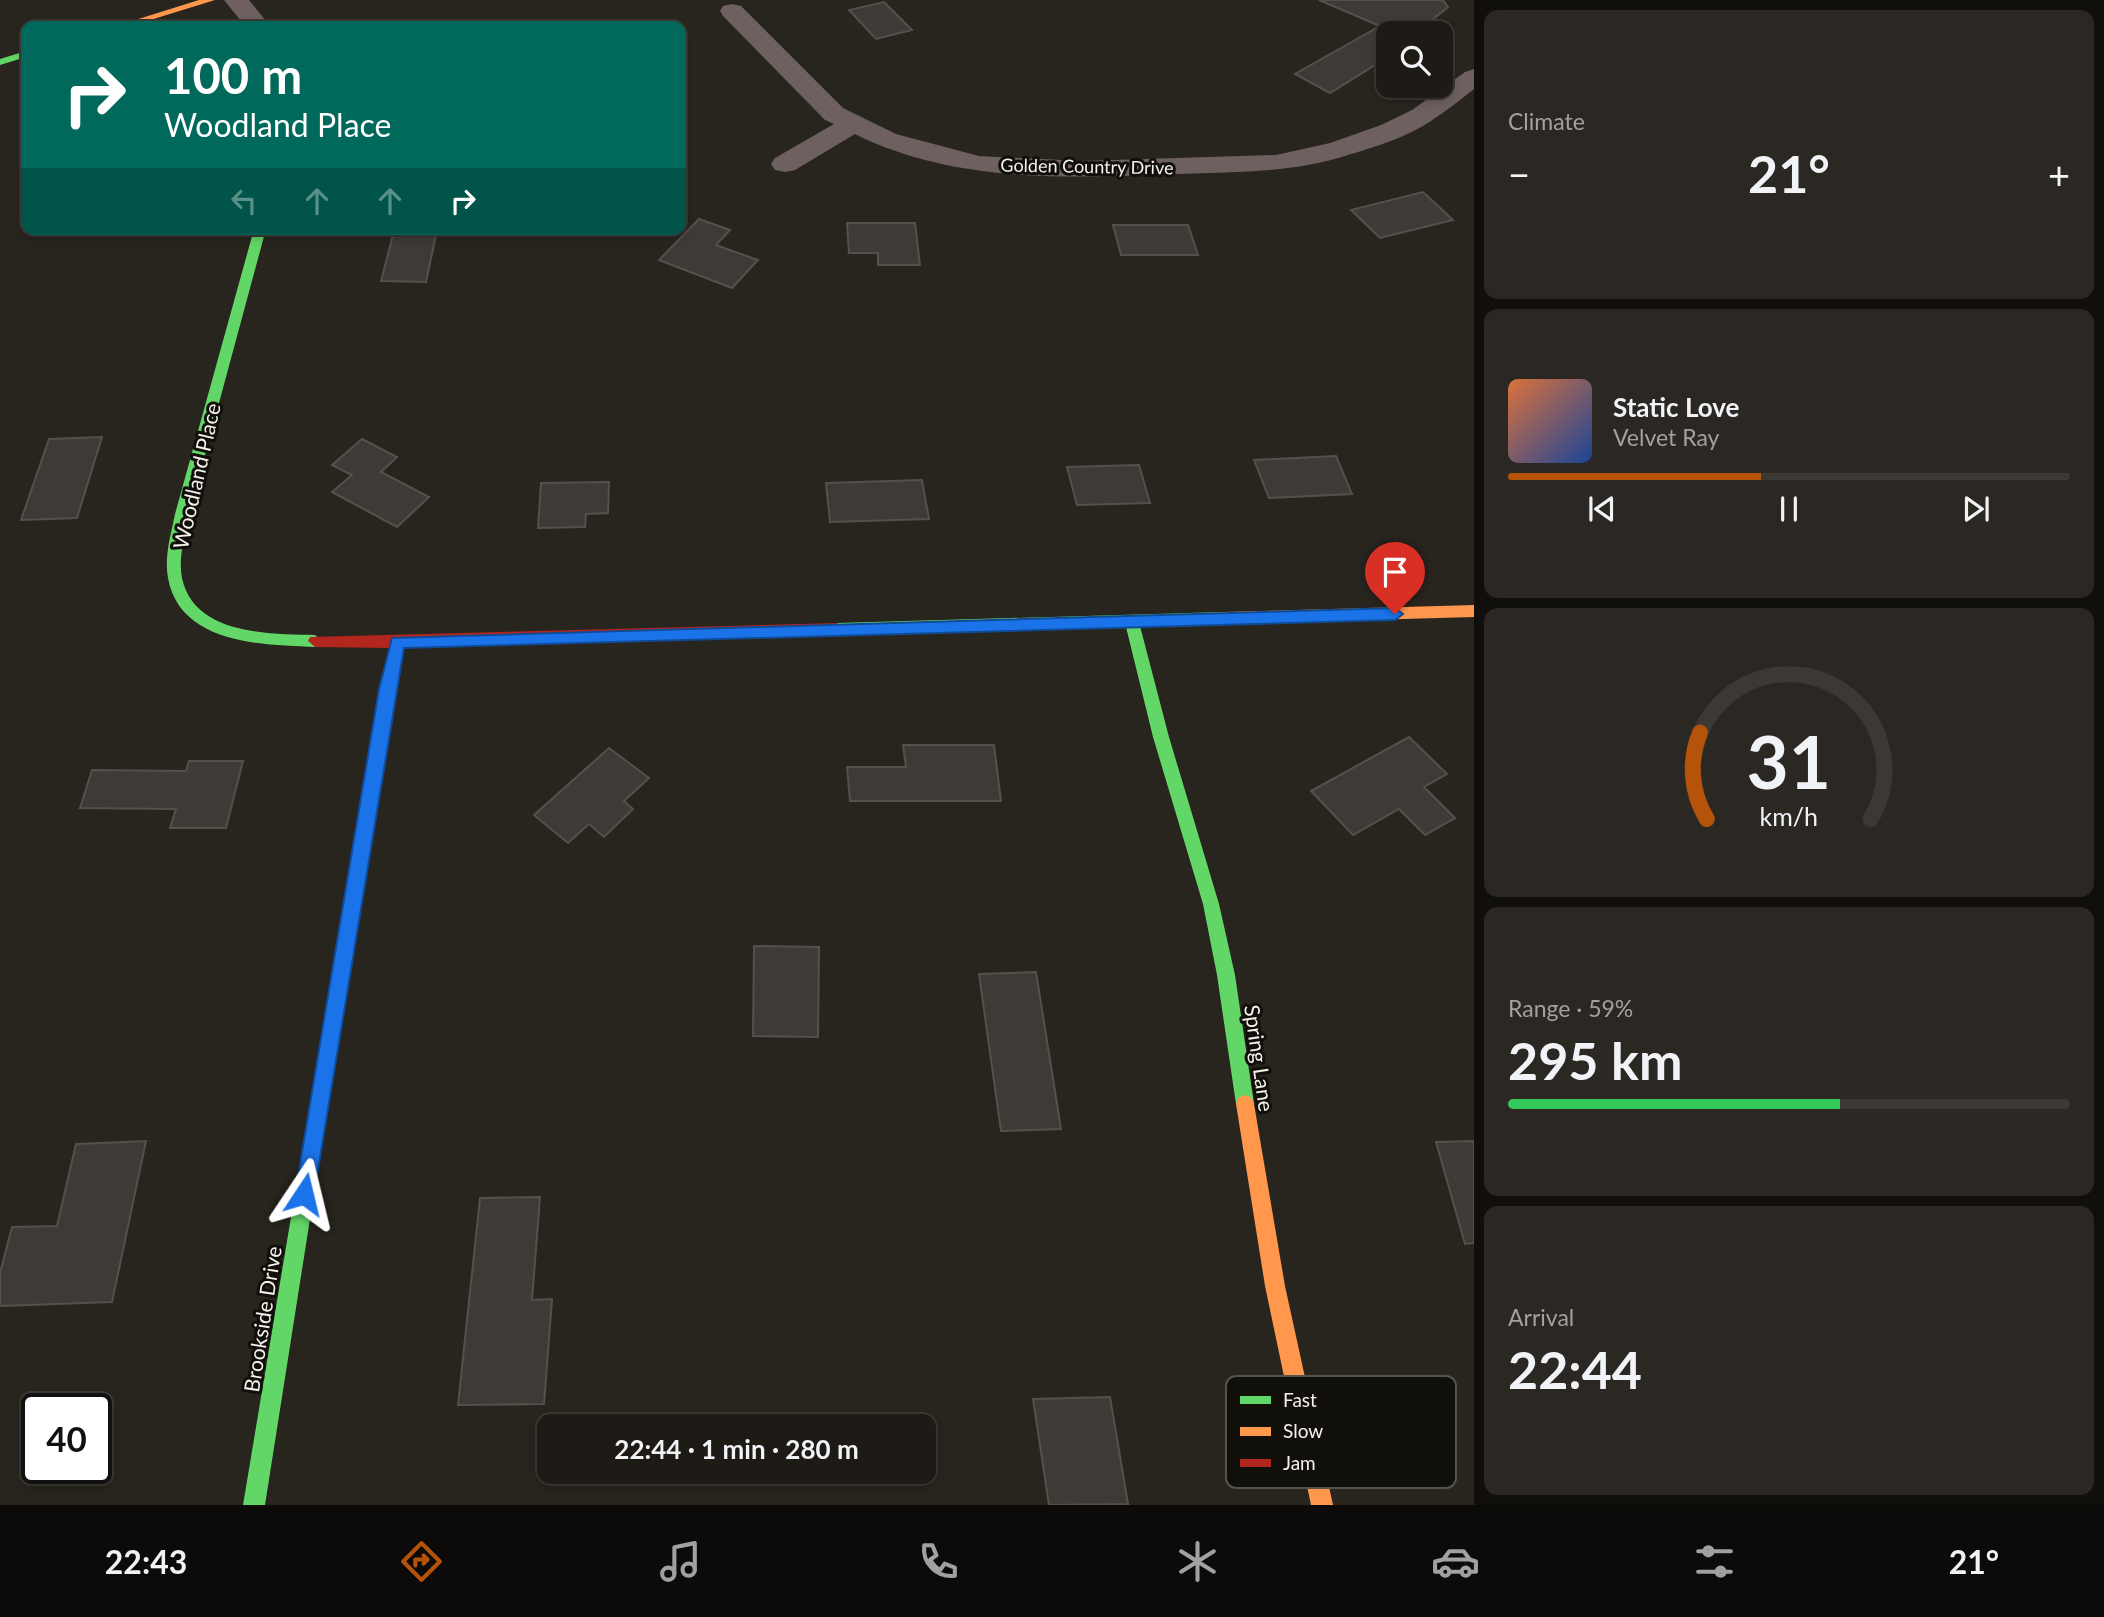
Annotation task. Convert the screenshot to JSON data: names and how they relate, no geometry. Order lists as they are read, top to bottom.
{
  "streets": {
    "street": [
      "Golden Country Drive",
      "Woodland Place",
      "Spring Lane",
      "Brookside Drive"
    ]
  },
  "crossings": [
    ["Woodland Place", "Spring Lane"],
    ["Woodland Place", "Brookside Drive"]
  ],
  "legend": ["Fast", "Slow", "Jam"],
  "page": {
    "tile": [
      "Climate",
      ["Range · 59%", "295 km"],
      ["Arrival", "22:44"]
    ],
    "turn": ["100 m", "Woodland Place"],
    "heat": ["−", "21°", "+"],
    "song": ["Static Love", "Velvet Ray"],
    "limit": "40",
    "trip": "22:44 · 1 min · 280 m",
    "tabs": ["22:43", "21°"],
    "gauge": ["31", "km/h"]
  }
}
